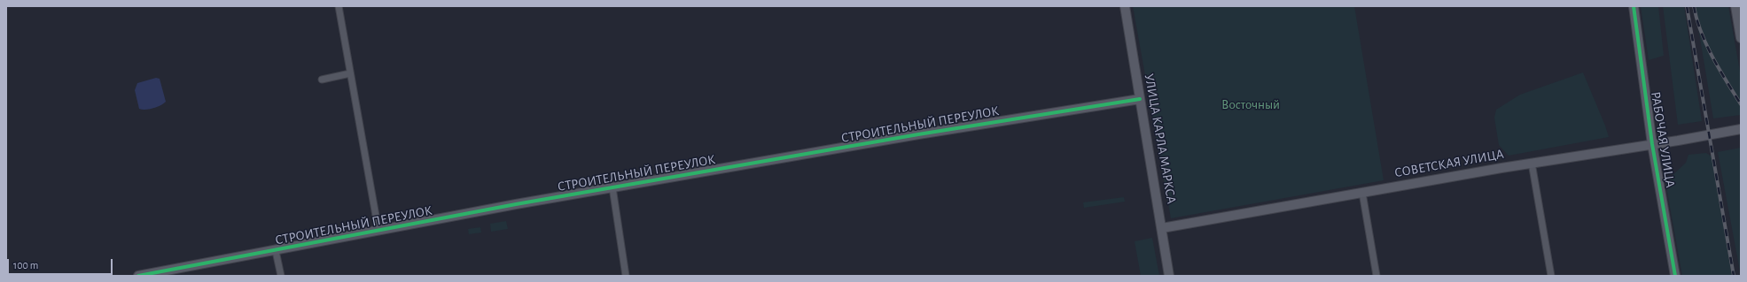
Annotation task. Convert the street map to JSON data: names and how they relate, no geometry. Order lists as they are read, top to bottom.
{
  "streets": {
    "street": [
      "СТРОИТЕЛЬНЫЙ ПЕРЕУЛОК",
      "УЛИЦА КАРЛА МАРКСА",
      "РАБОЧАЯ УЛИЦА",
      "СОВЕТСКАЯ УЛИЦА"
    ]
  },
  "crossings": [
    ["СТРОИТЕЛЬНЫЙ ПЕРЕУЛОК", "УЛИЦА КАРЛА МАРКСА"],
    ["УЛИЦА КАРЛА МАРКСА", "СОВЕТСКАЯ УЛИЦА"],
    ["РАБОЧАЯ УЛИЦА", "СОВЕТСКАЯ УЛИЦА"]
  ],
  "parks": ["Восточный"],
  "scale_bar": "100 m"
}
